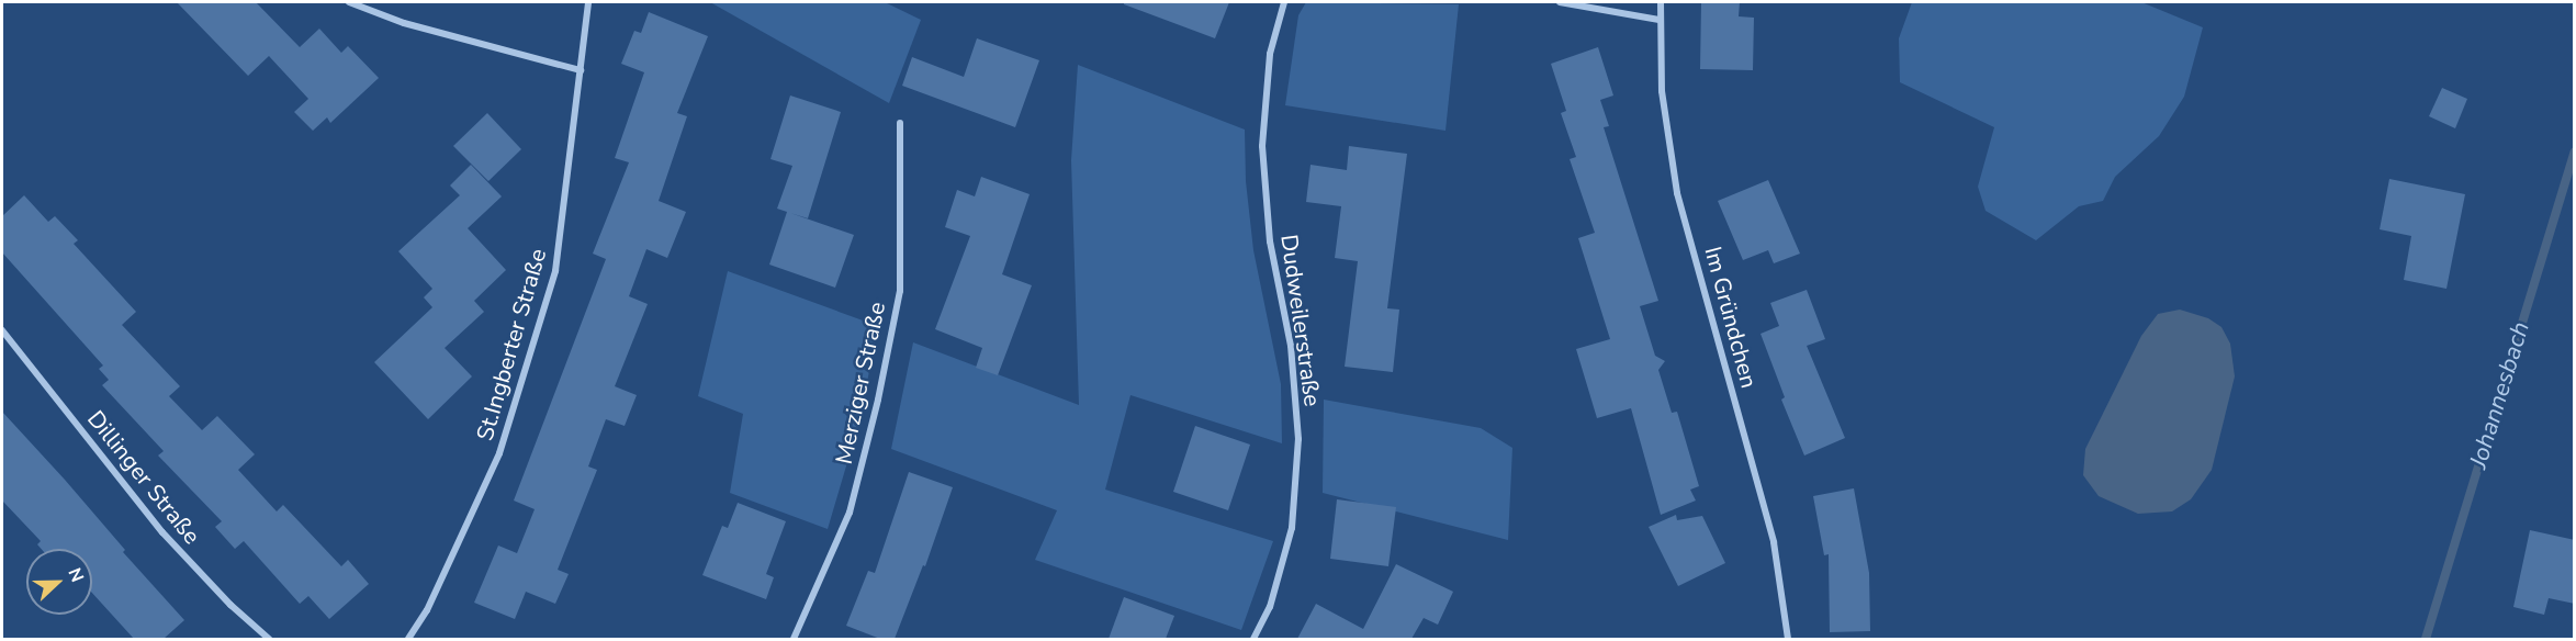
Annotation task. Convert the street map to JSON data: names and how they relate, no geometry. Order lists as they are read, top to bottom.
{
  "streets": {
    "street": [
      "Im Gründchen",
      "Dudweilerstraße",
      "St.Ingberter Straße",
      "Merziger Straße",
      "Dillinger Straße"
    ]
  },
  "water": ["Johannesbach"],
  "north": "right"
}
